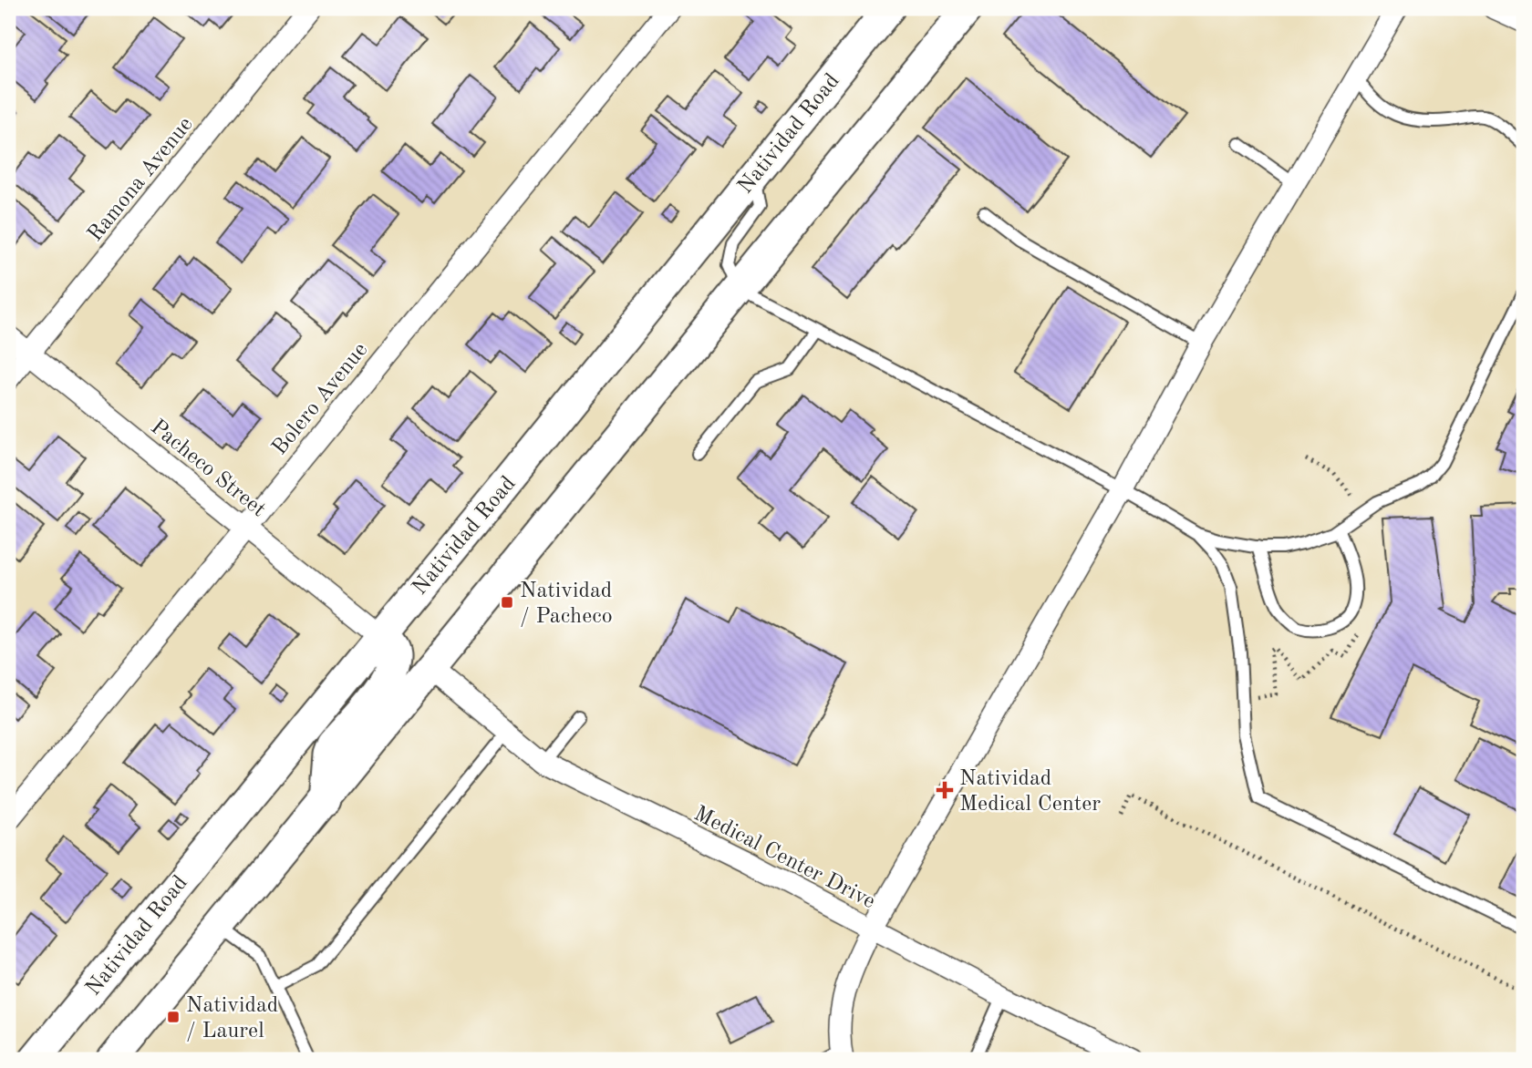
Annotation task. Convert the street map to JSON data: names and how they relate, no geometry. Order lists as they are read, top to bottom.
{
  "streets": {
    "main road": ["Natividad Road"],
    "street": [
      "Ramona Avenue",
      "Bolero Avenue",
      "Pacheco Street",
      "Medical Center Drive"
    ]
  },
  "crossings": [
    ["Natividad Road", "Pacheco Street"],
    ["Ramona Avenue", "Pacheco Street"],
    ["Bolero Avenue", "Pacheco Street"]
  ],
  "places": {
    "transit": ["Natividad / Pacheco", "Natividad / Laurel"],
    "health": ["Natividad Medical Center"]
  }
}
